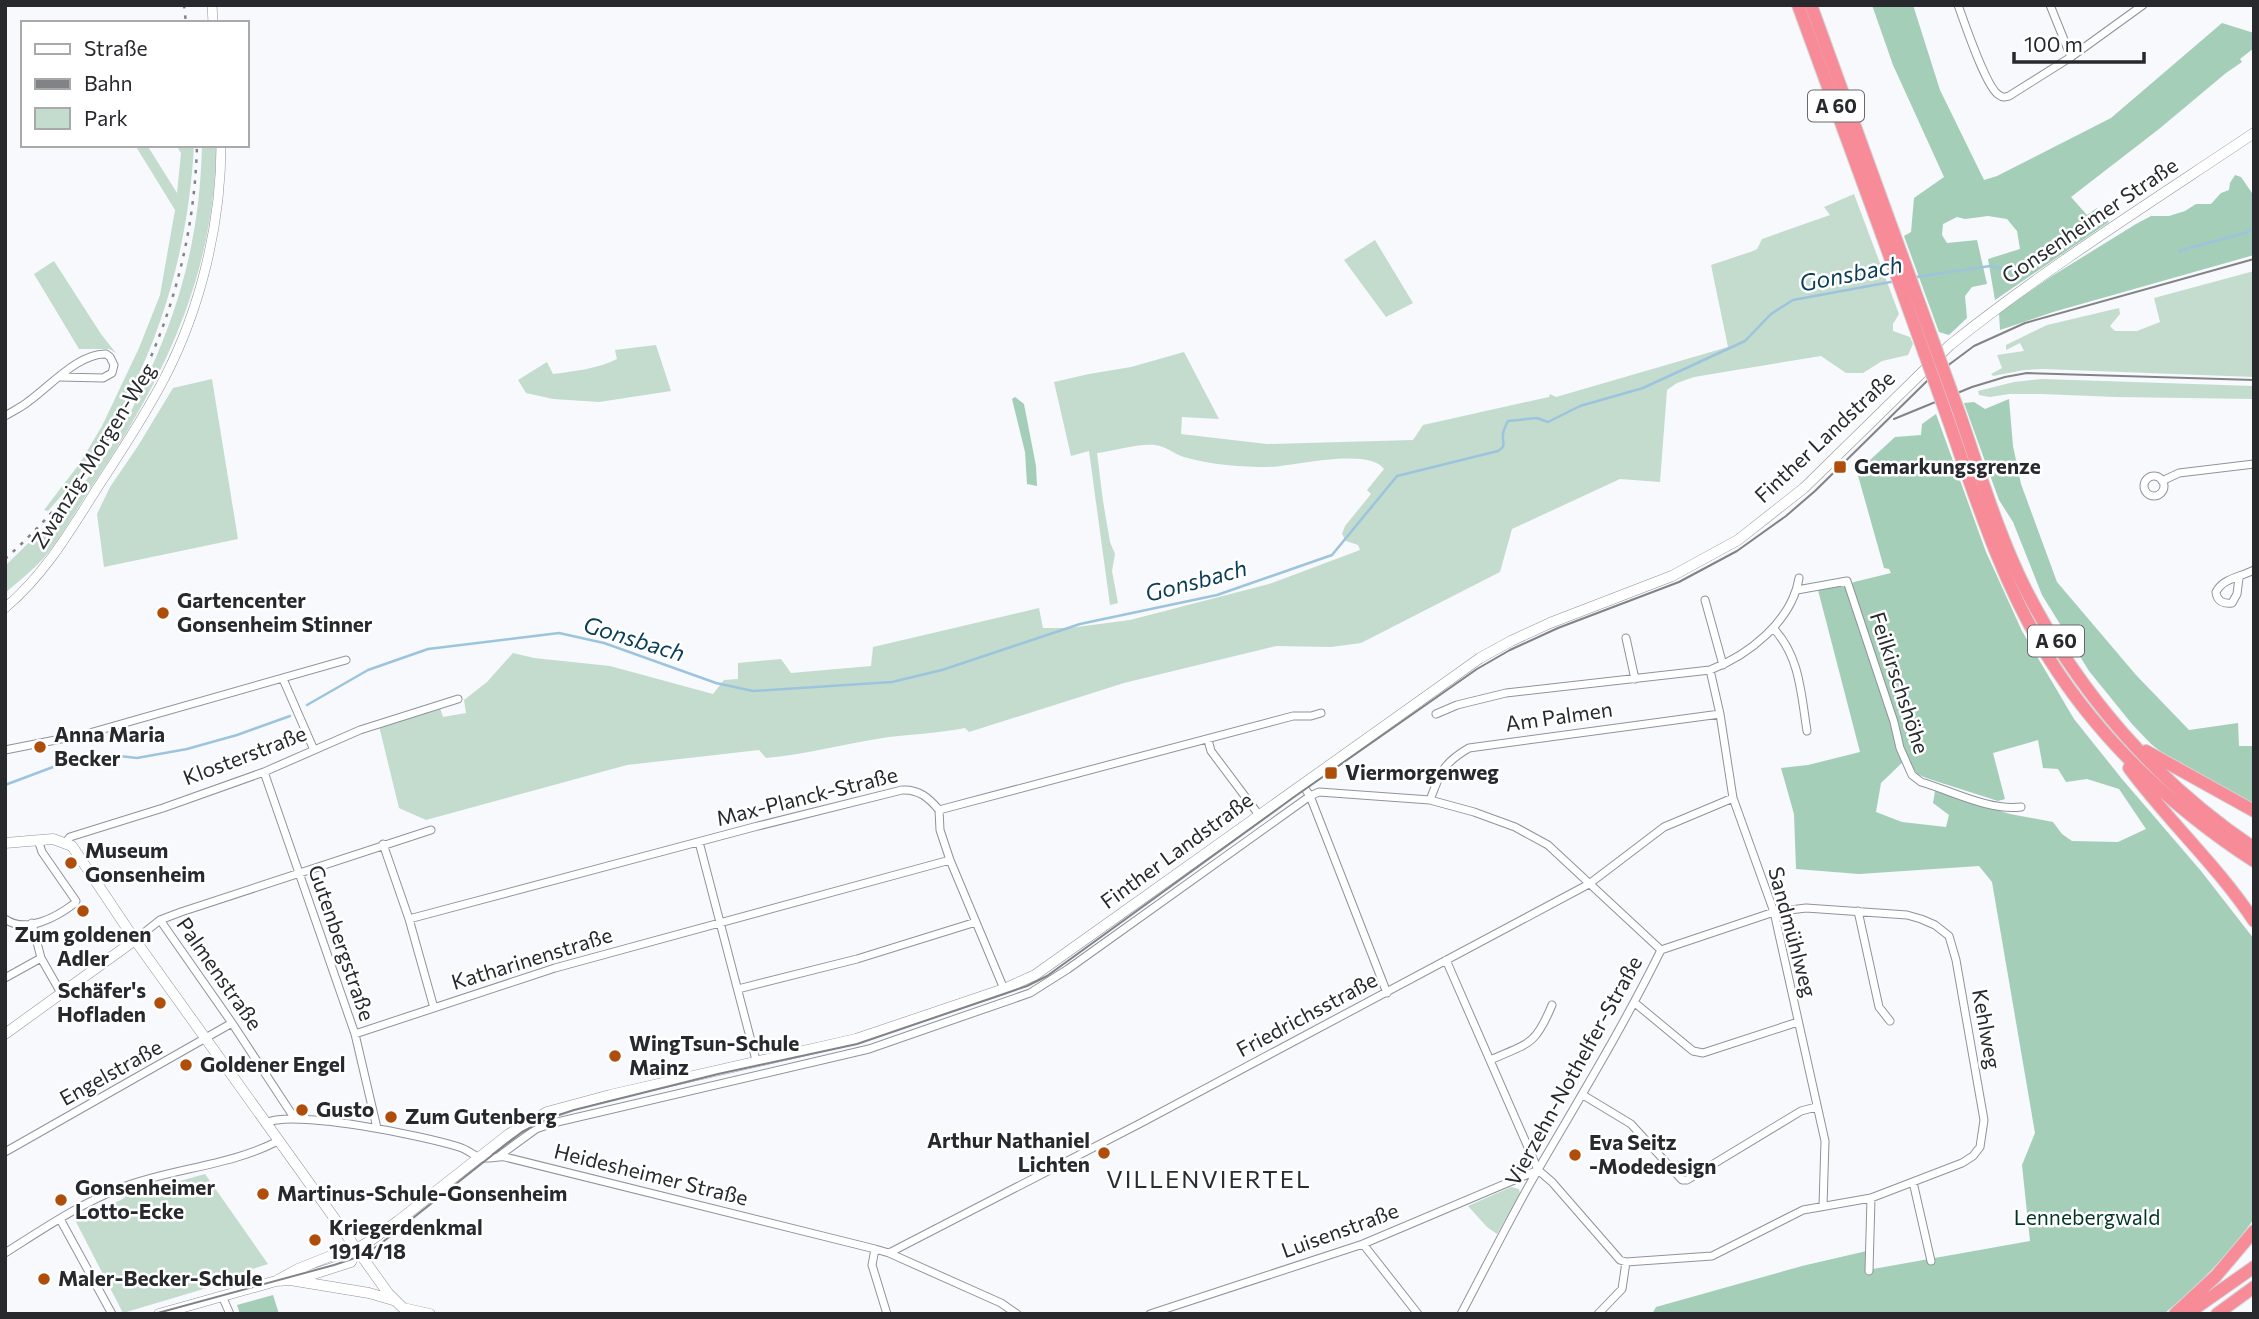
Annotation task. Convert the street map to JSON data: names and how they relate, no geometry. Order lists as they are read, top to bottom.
{
  "streets": {
    "highway": ["A 60"],
    "main road": ["Gonsenheimer Straße", "Finther Landstraße", "Klosterstraße"],
    "street": [
      "Zwanzig-Morgen-Weg",
      "Feilkirschshöhe",
      "Am Palmen",
      "Max-Planck-Straße",
      "Sandmühlweg",
      "Gutenbergstraße",
      "Katharinenstraße",
      "Palmenstraße",
      "Friedrichsstraße",
      "Kehlweg",
      "Vierzehn-Nothelfer-Straße",
      "Engelstraße",
      "Heidesheimer Straße",
      "Luisenstraße"
    ]
  },
  "crossings": [
    ["Gonsenheimer Straße", "Finther Landstraße"],
    ["Finther Landstraße", "Heidesheimer Straße"],
    ["Am Palmen", "Sandmühlweg"],
    ["Klosterstraße", "Gutenbergstraße"],
    ["Sandmühlweg", "Friedrichsstraße"],
    ["Sandmühlweg", "Kehlweg"],
    ["Sandmühlweg", "Vierzehn-Nothelfer-Straße"],
    ["Gutenbergstraße", "Katharinenstraße"],
    ["Gutenbergstraße", "Heidesheimer Straße"],
    ["Palmenstraße", "Engelstraße"],
    ["Palmenstraße", "Heidesheimer Straße"],
    ["Friedrichsstraße", "Heidesheimer Straße"],
    ["Kehlweg", "Vierzehn-Nothelfer-Straße"],
    ["Vierzehn-Nothelfer-Straße", "Luisenstraße"]
  ],
  "districts": ["VILLENVIERTEL"],
  "water": ["Gonsbach"],
  "parks": ["Lennebergwald"],
  "places": {
    "transit": ["Gemarkungsgrenze", "Viermorgenweg"],
    "other": [
      "Gartencenter Gonsenheim Stinner",
      "Anna Maria Becker",
      "Museum Gonsenheim",
      "Zum goldenen Adler",
      "Schäfer's Hofladen",
      "WingTsun-Schule Mainz",
      "Goldener Engel",
      "Gusto",
      "Zum Gutenberg",
      "Arthur Nathaniel Lichten",
      "Eva Seitz -Modedesign",
      "Martinus-Schule-Gonsenheim",
      "Gonsenheimer Lotto-Ecke",
      "Kriegerdenkmal 1914/18",
      "Maler-Becker-Schule"
    ]
  },
  "legend": ["Straße", "Bahn", "Park"],
  "scale_bar": "100 m"
}
